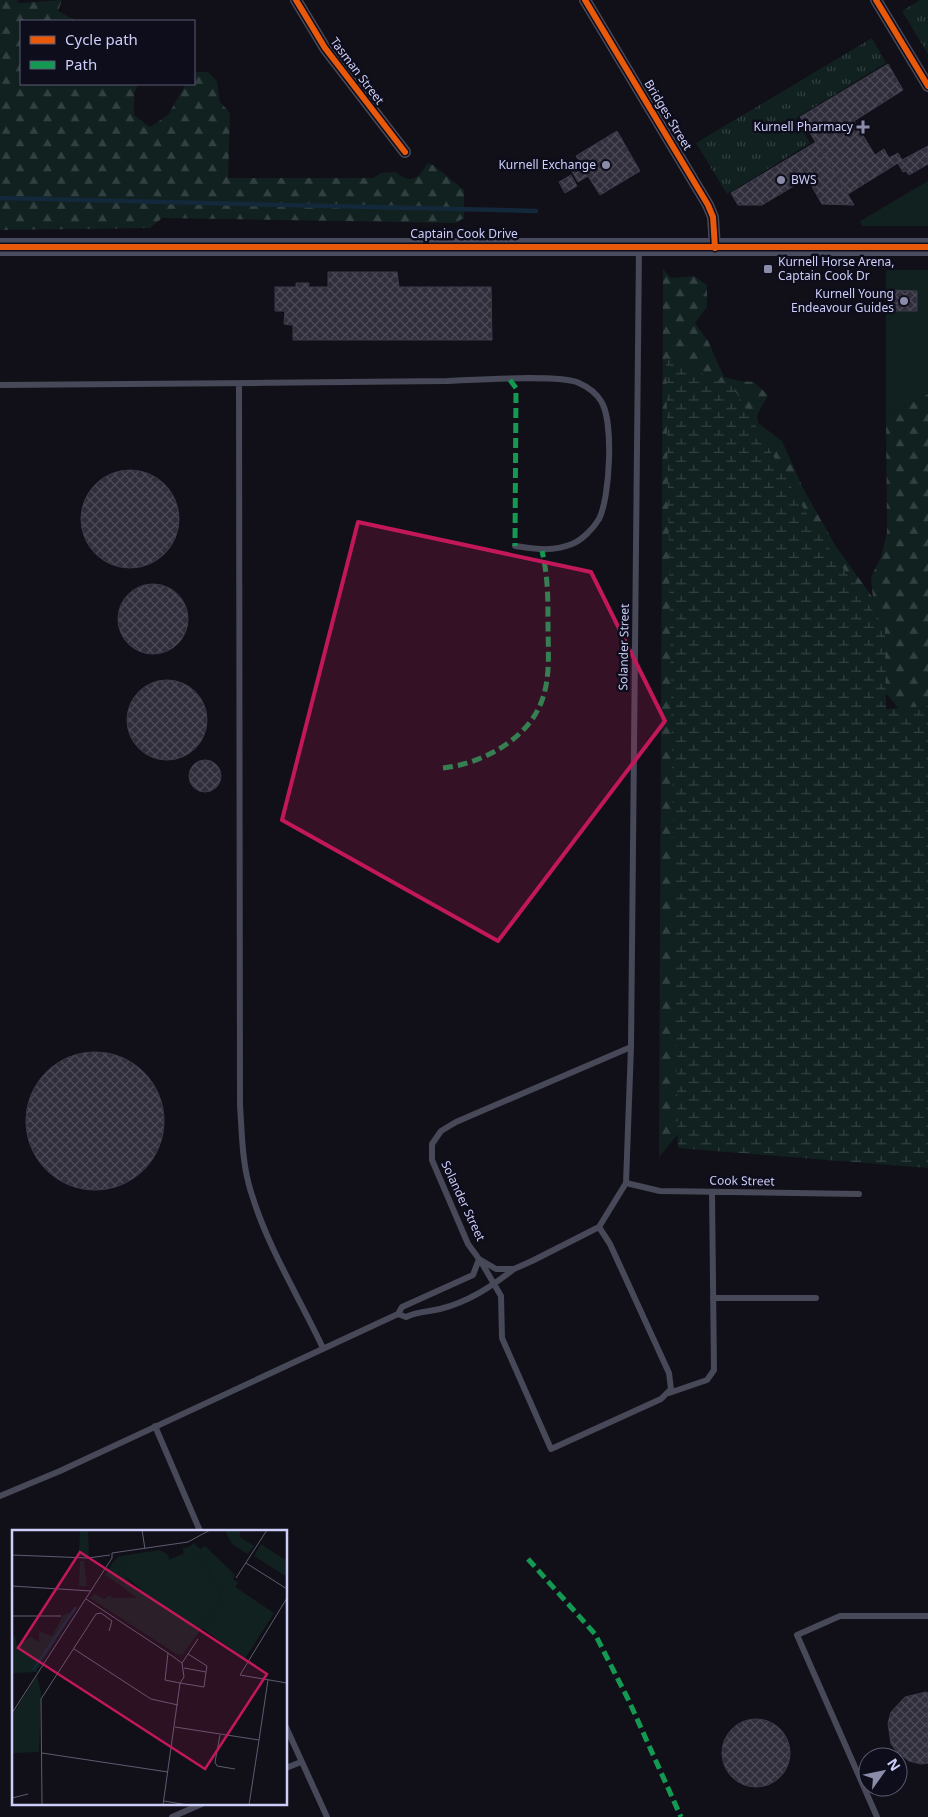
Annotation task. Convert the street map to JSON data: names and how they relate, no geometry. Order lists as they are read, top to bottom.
{
  "streets": {
    "main road": ["Captain Cook Drive"],
    "street": ["Tasman Street", "Bridges Street"],
    "lane": ["Solander Street", "Cook Street"]
  },
  "crossings": [
    ["Bridges Street", "Captain Cook Drive"],
    ["Captain Cook Drive", "Solander Street"],
    ["Solander Street", "Cook Street"]
  ],
  "places": {
    "health": ["Kurnell Pharmacy"],
    "other": ["Kurnell Exchange", "BWS", "Kurnell Young Endeavour Guides"],
    "transit": ["Kurnell Horse Arena, Captain Cook Dr"]
  },
  "legend": ["Cycle path", "Path"],
  "north": "top right"
}
